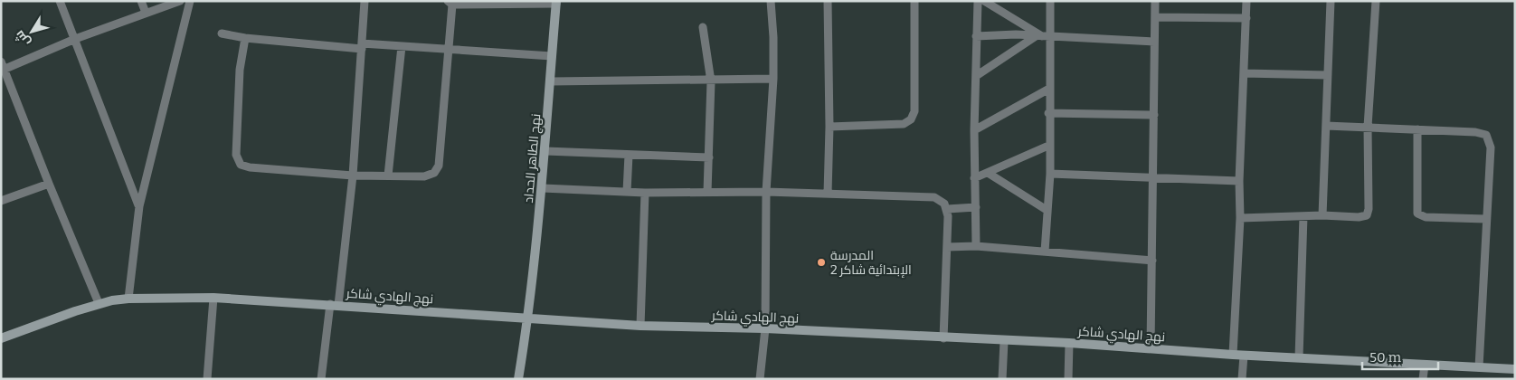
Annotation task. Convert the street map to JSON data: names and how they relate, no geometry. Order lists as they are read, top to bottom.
{
  "streets": {
    "street": ["نهج الطاهر الحداد", "نهج الهادي شاكر"]
  },
  "crossings": [
    ["نهج الطاهر الحداد", "نهج الهادي شاكر"]
  ],
  "places": ["المدرسة الإبتدائية شاكر 2"],
  "scale_bar": "50 m",
  "north": "bottom left"
}
